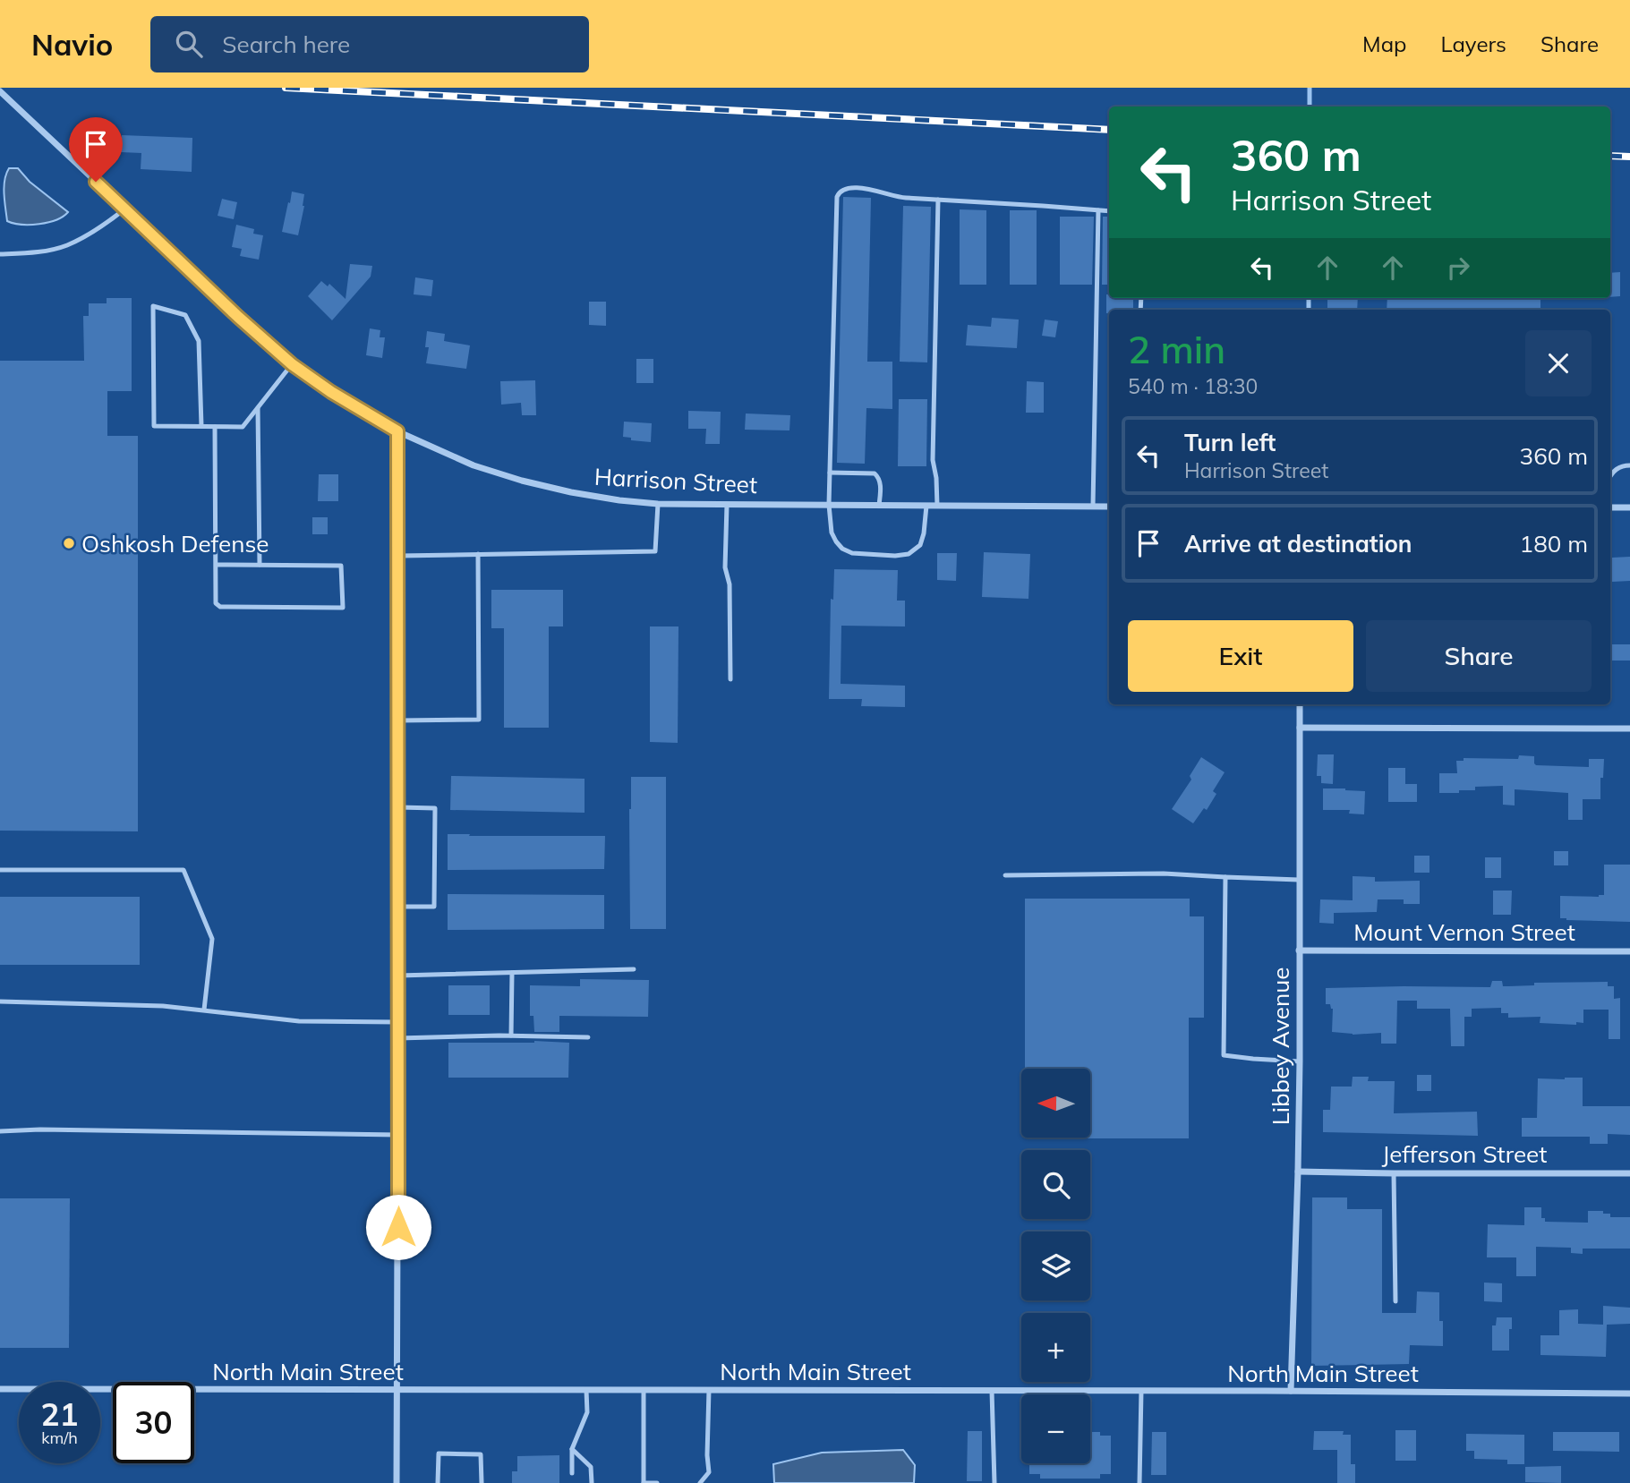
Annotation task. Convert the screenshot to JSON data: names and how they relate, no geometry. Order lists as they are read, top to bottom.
{
  "streets": {
    "street": [
      "Harrison Street",
      "Mount Vernon Street",
      "Libbey Avenue",
      "Jefferson Street",
      "North Main Street"
    ]
  },
  "crossings": [
    ["Mount Vernon Street", "Libbey Avenue"],
    ["Libbey Avenue", "Jefferson Street"],
    ["Libbey Avenue", "North Main Street"]
  ],
  "places": ["Oshkosh Defense"],
  "north": "left",
  "page": {
    "header": "Navio",
    "search": "Search here",
    "nav": ["Map", "Layers", "Share"],
    "turn": ["360 m", "Harrison Street"],
    "heading": ["2 min", "540 m · 18:30"],
    "list": [
      {
        "name": "Turn left",
        "note": "Harrison Street",
        "value": "360 m"
      },
      {
        "name": "Arrive at destination",
        "value": "180 m"
      }
    ],
    "buttons": ["Exit", "Share"],
    "map_buttons": ["+", "−"],
    "speed": "21 km/h",
    "limit": "30"
  }
}
